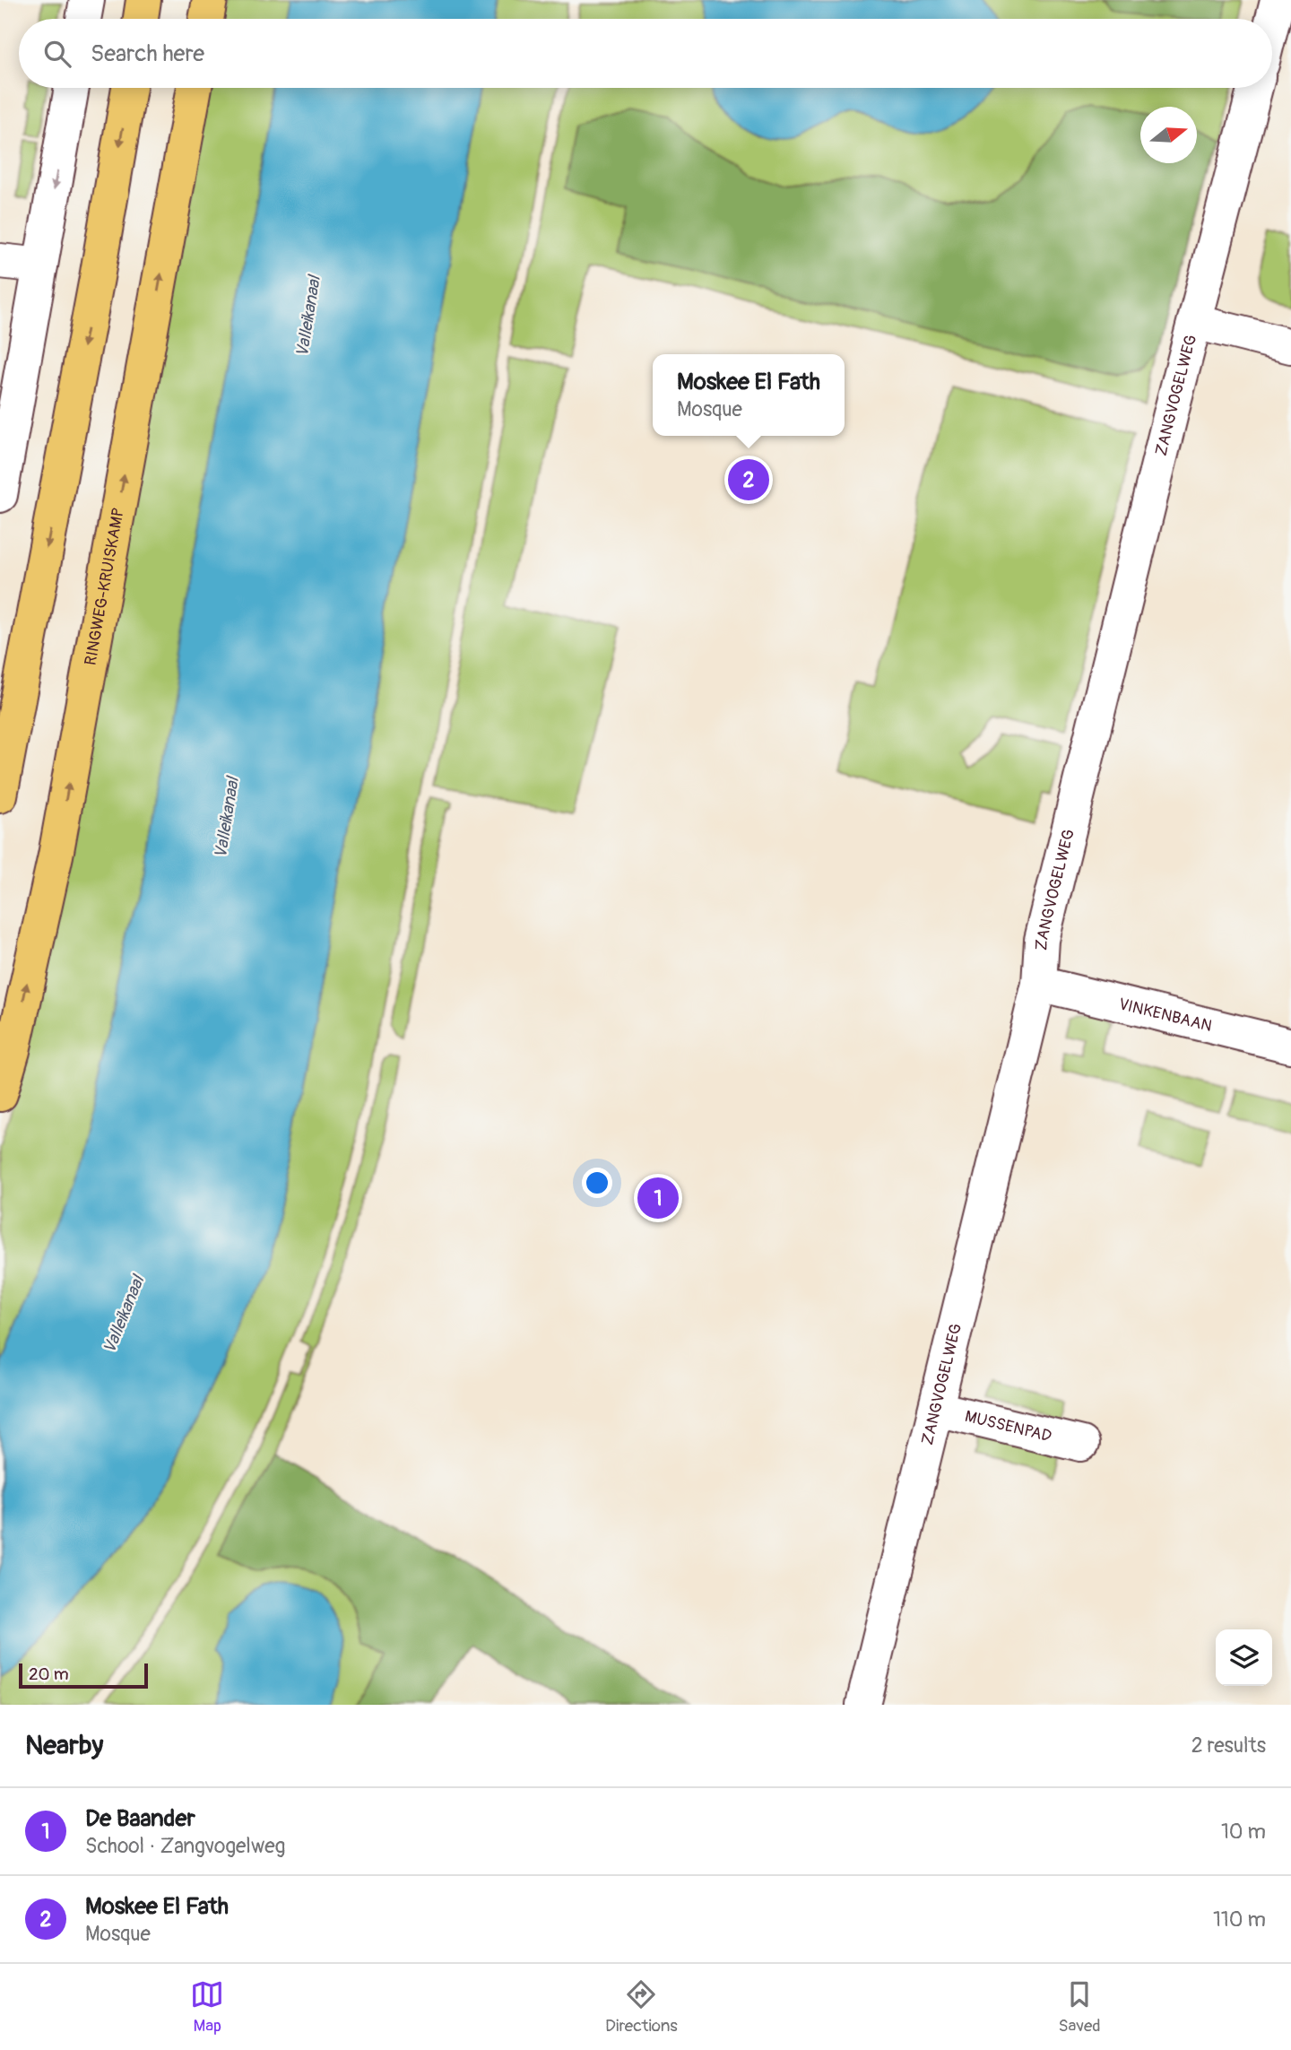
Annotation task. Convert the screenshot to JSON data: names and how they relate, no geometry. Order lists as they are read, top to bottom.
{
  "streets": {
    "main road": ["RINGWEG-KRUISKAMP"],
    "street": ["ZANGVOGELWEG", "VINKENBAAN", "MUSSENPAD"]
  },
  "crossings": [
    ["ZANGVOGELWEG", "VINKENBAAN"],
    ["ZANGVOGELWEG", "MUSSENPAD"]
  ],
  "water": ["Valleikanaal"],
  "scale_bar": "20 m",
  "north": "right",
  "page": {
    "search": "Search here",
    "popup": ["Moskee El Fath", "Mosque"],
    "pins": ["2", "1"],
    "scale": "20 m",
    "heading": ["Nearby", "2 results"],
    "list": [
      {
        "mark": "1",
        "name": "De Baander",
        "note": "School · Zangvogelweg",
        "value": "10 m"
      },
      {
        "mark": "2",
        "name": "Moskee El Fath",
        "note": "Mosque",
        "value": "110 m"
      }
    ],
    "nav": ["Map", "Directions", "Saved"]
  }
}
